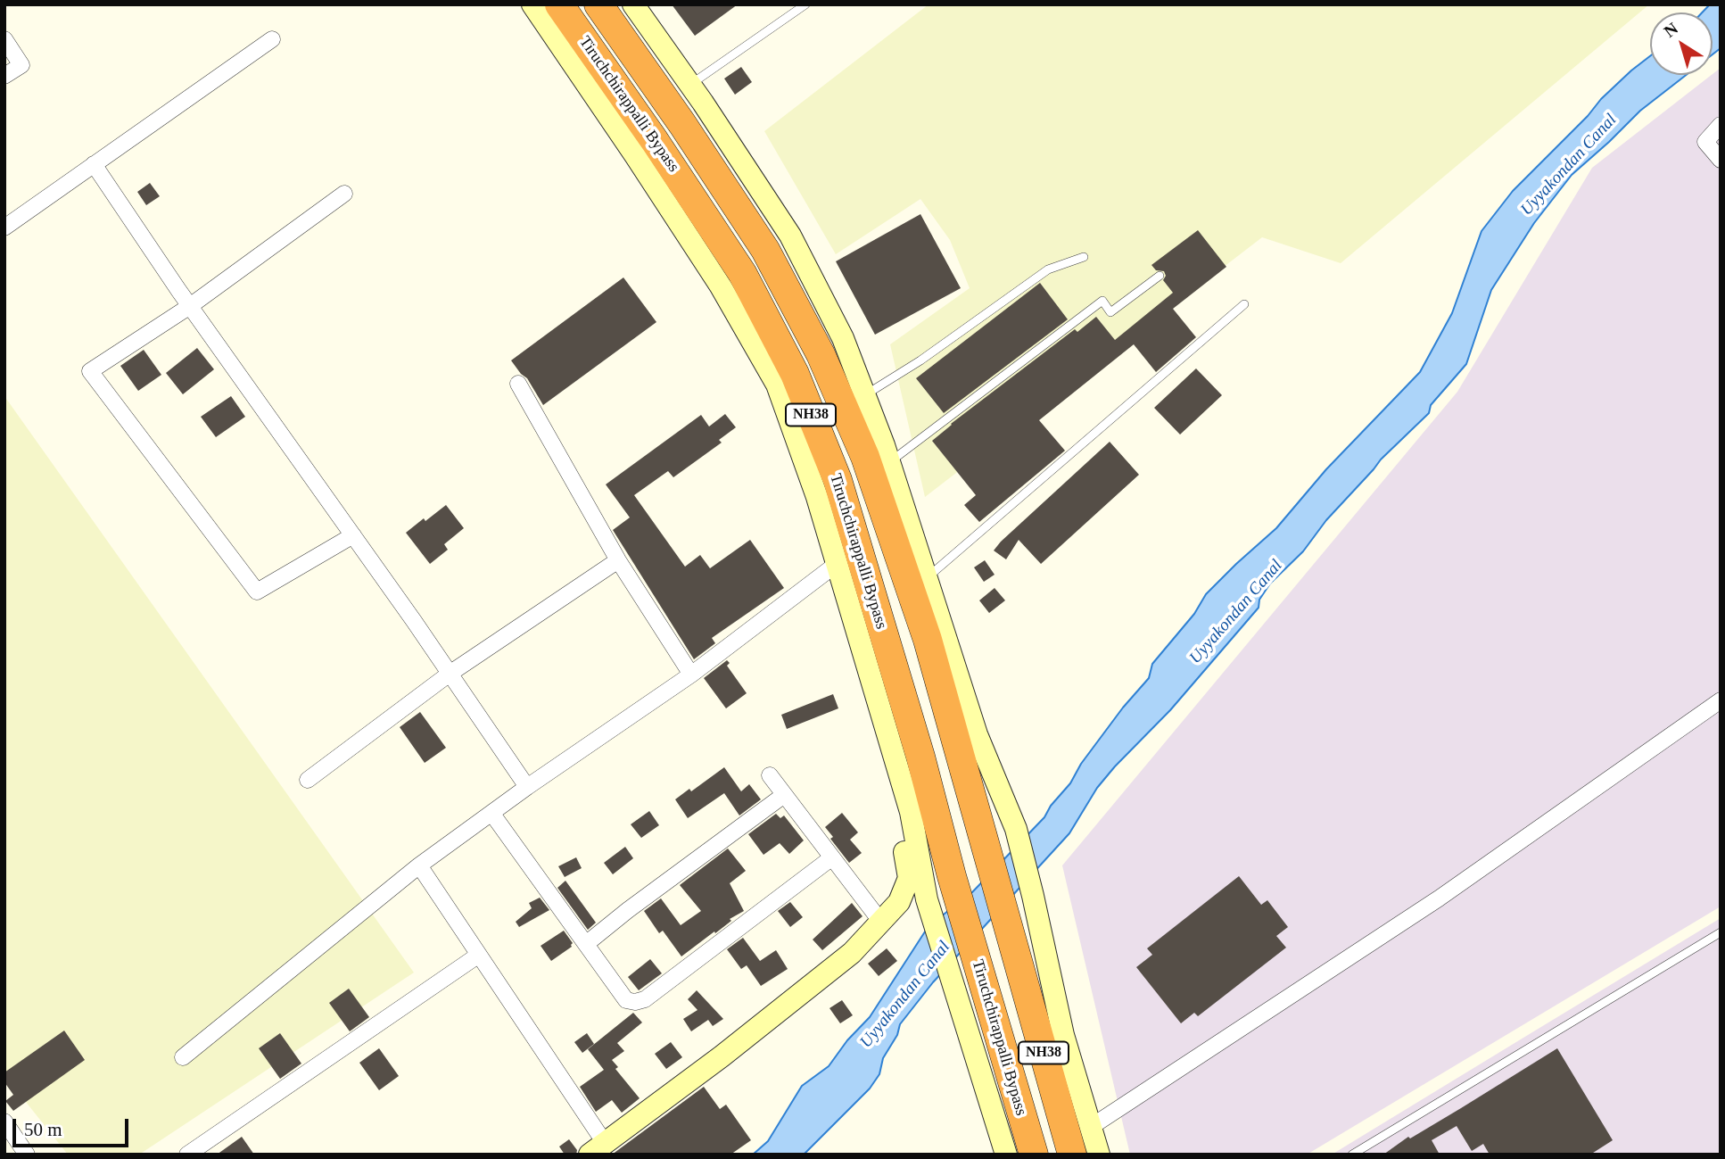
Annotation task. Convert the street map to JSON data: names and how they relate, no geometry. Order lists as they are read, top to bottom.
{
  "streets": {
    "highway": ["Tiruchchirappalli Bypass", "NH38"]
  },
  "water": ["Uyyakondan Canal"],
  "scale_bar": "50 m",
  "north": "top left"
}
